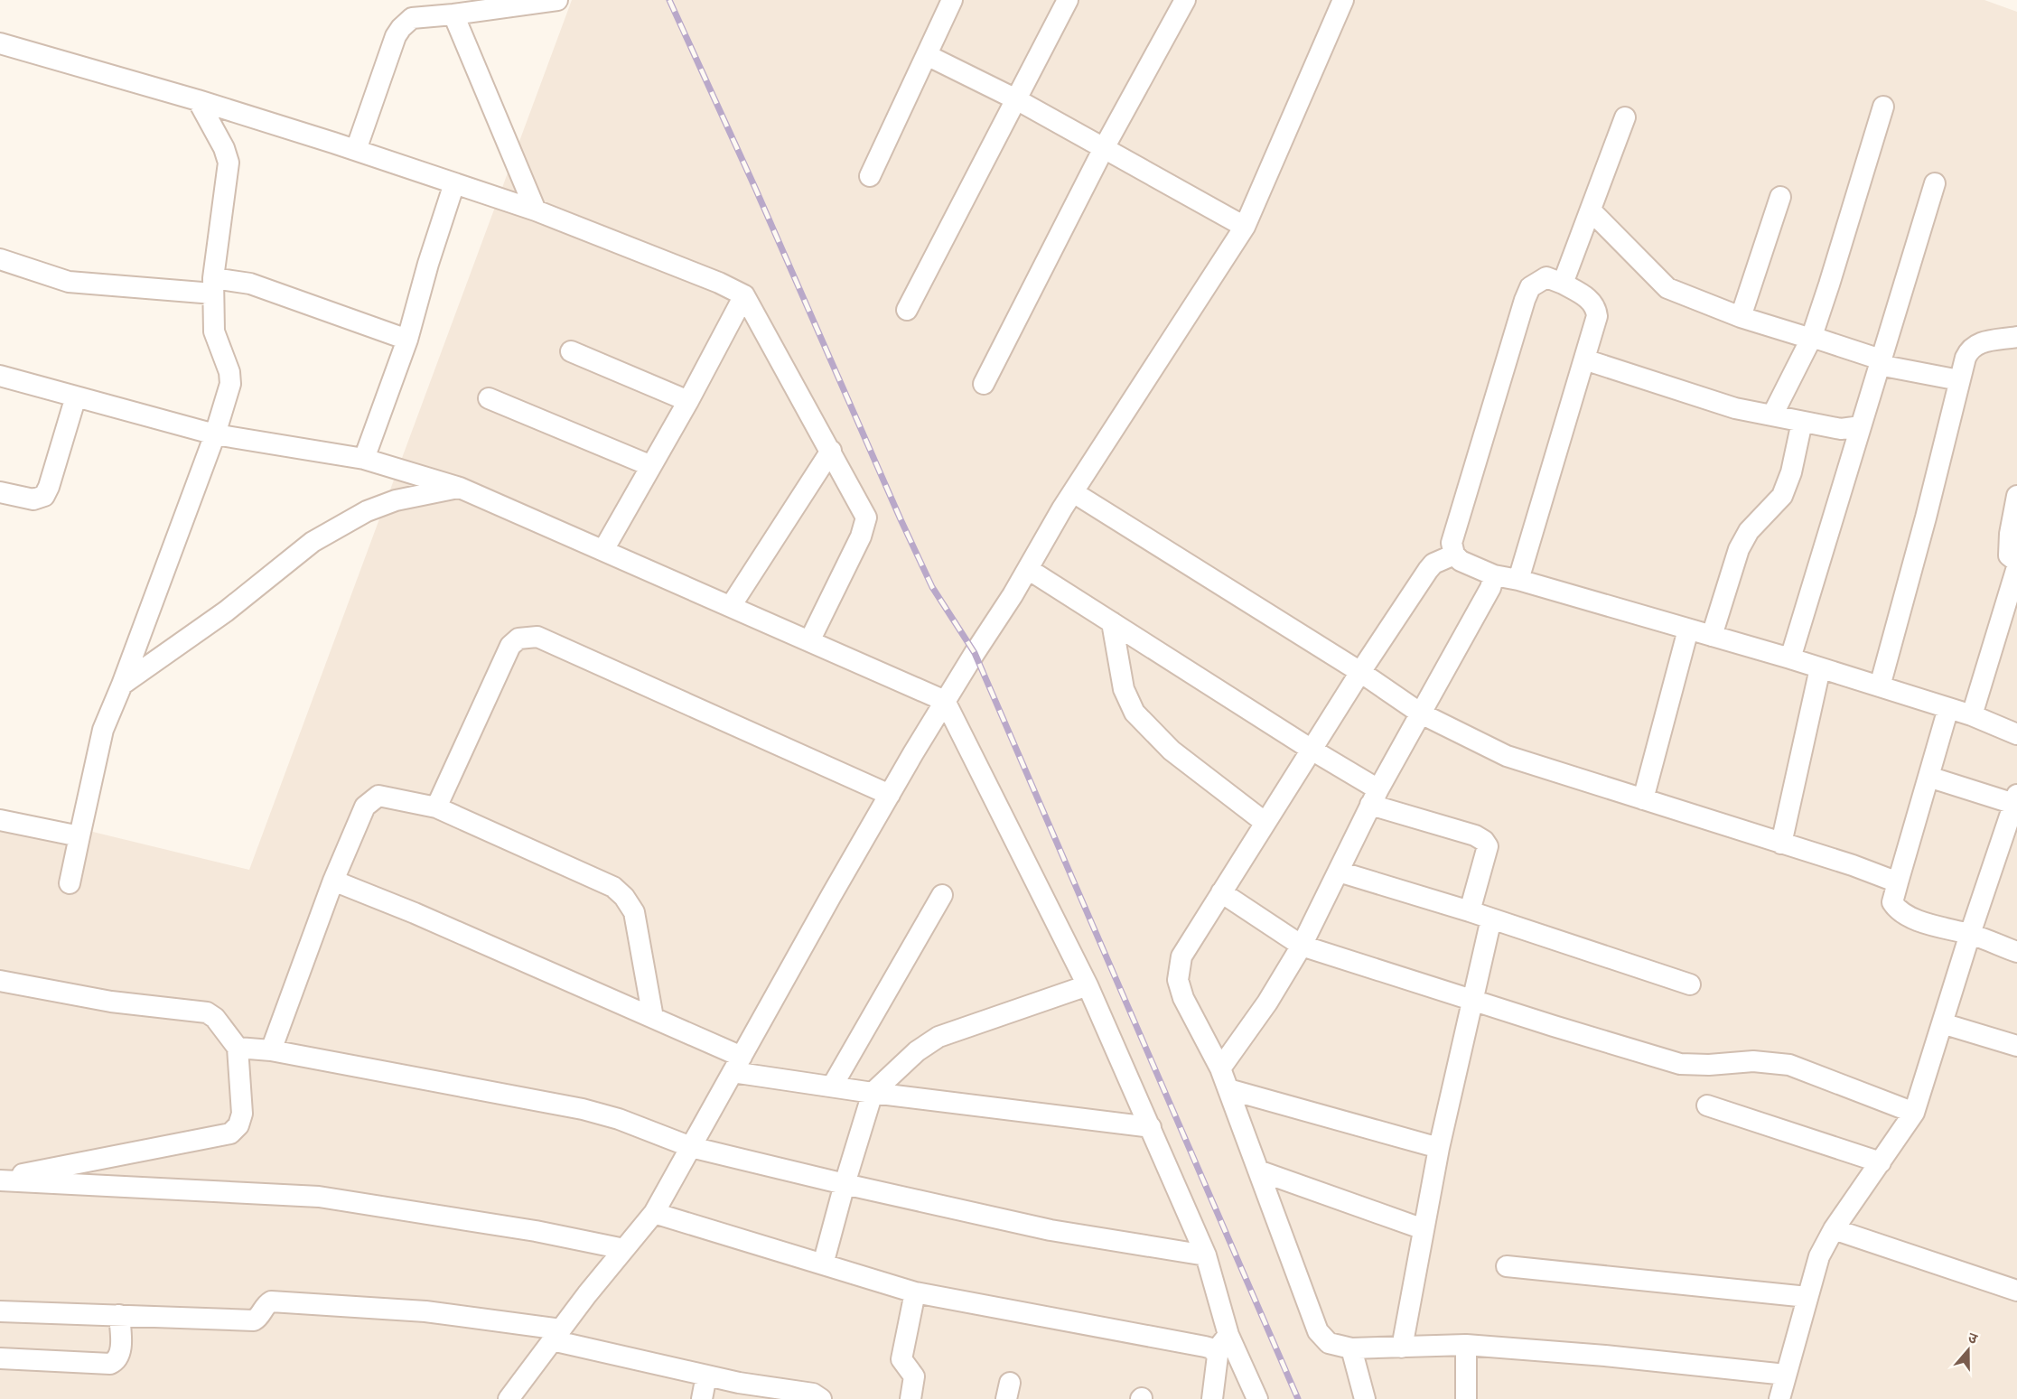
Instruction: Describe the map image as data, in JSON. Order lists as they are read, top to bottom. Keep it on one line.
{"north":"top"}
